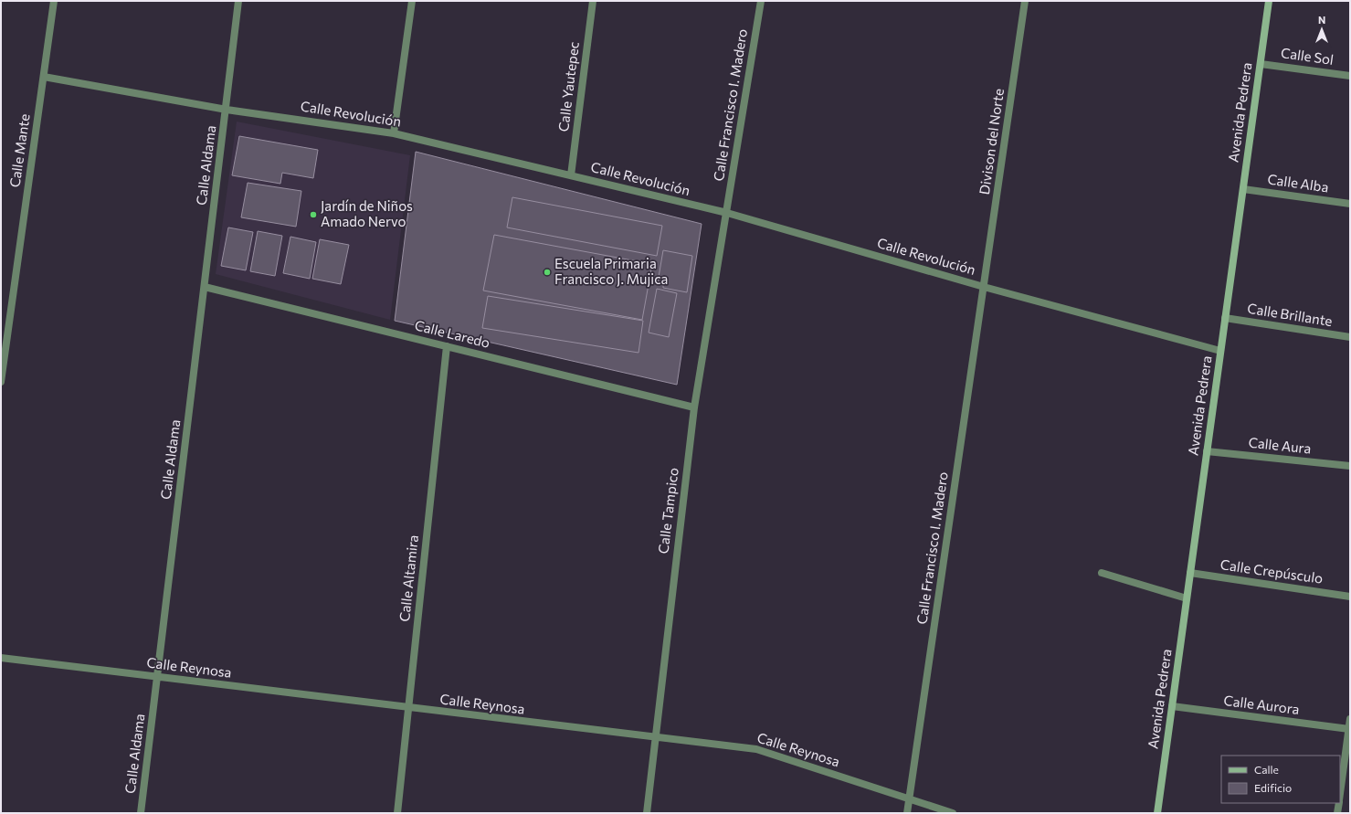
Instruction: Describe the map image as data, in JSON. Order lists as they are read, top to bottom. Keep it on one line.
{"streets":{"street":["Calle Sol","Calle Yautepec","Calle Francisco I. Madero","Avenida Pedrera","Calle Revolución","Divison del Norte","Calle Mante","Calle Aldama","Calle Alba","Calle Brillante","Calle Laredo","Calle Aura","Calle Tampico","Calle Crepúsculo","Calle Altamira","Calle Reynosa","Calle Aurora"]},"crossings":[["Calle Sol","Avenida Pedrera"],["Calle Yautepec","Calle Revolución"],["Calle Francisco I. Madero","Calle Revolución"],["Calle Francisco I. Madero","Divison del Norte"],["Calle Francisco I. Madero","Calle Tampico"],["Calle Francisco I. Madero","Calle Reynosa"],["Avenida Pedrera","Calle Revolución"],["Avenida Pedrera","Calle Alba"],["Avenida Pedrera","Calle Brillante"],["Avenida Pedrera","Calle Aura"],["Avenida Pedrera","Calle Crepúsculo"],["Avenida Pedrera","Calle Aurora"],["Calle Revolución","Divison del Norte"],["Calle Revolución","Calle Mante"],["Calle Revolución","Calle Aldama"],["Calle Revolución","Calle Tampico"],["Calle Aldama","Calle Laredo"],["Calle Aldama","Calle Reynosa"],["Calle Laredo","Calle Tampico"],["Calle Laredo","Calle Altamira"],["Calle Tampico","Calle Reynosa"],["Calle Altamira","Calle Reynosa"]],"places":["Jardín de Niños Amado Nervo","Escuela Primaria Francisco J. Mujica"],"legend":["Calle","Edificio"],"north":"top"}
